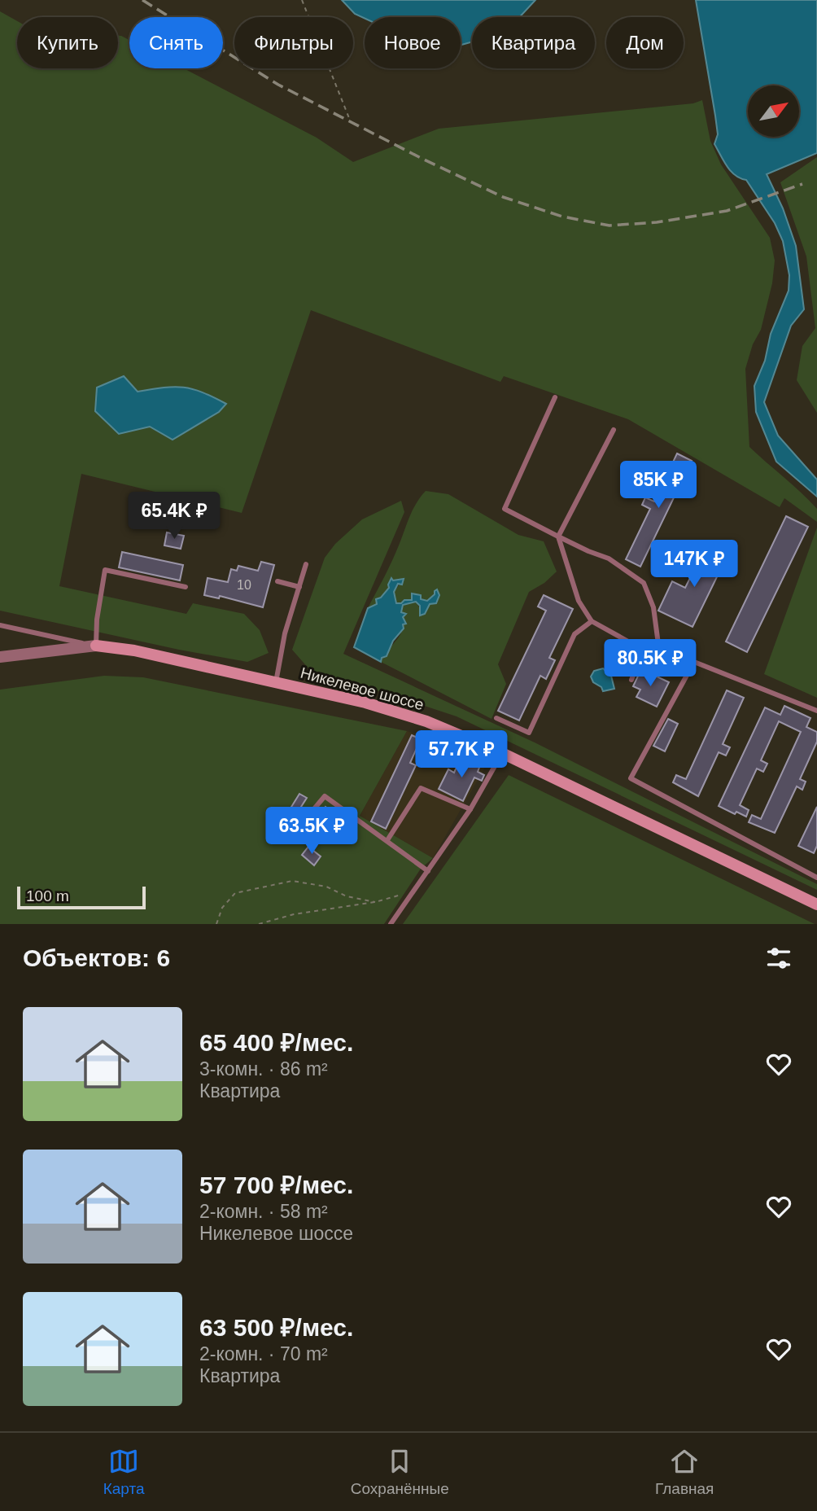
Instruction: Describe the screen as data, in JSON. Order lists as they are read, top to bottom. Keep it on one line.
{"streets":{"main road":["Никелевое шоссе"]},"house_numbers":["10"],"scale_bar":"100 m","north":"top right","page":{"chip":["Купить","Снять","Фильтры","Новое","Квартира","Дом"],"price":["85K ₽","65.4K ₽","147K ₽","80.5K ₽","57.7K ₽","63.5K ₽"],"scale":"100 m","heading":"Объектов: 6","list":[{"name":"65 400 ₽/мес.","note":"3-комн. · 86 m² · Квартира"},{"name":"57 700 ₽/мес.","note":"2-комн. · 58 m² · Никелевое шоссе"},{"name":"63 500 ₽/мес.","note":"2-комн. · 70 m² · Квартира"}],"tabs":["Карта","Сохранённые","Главная"]}}
